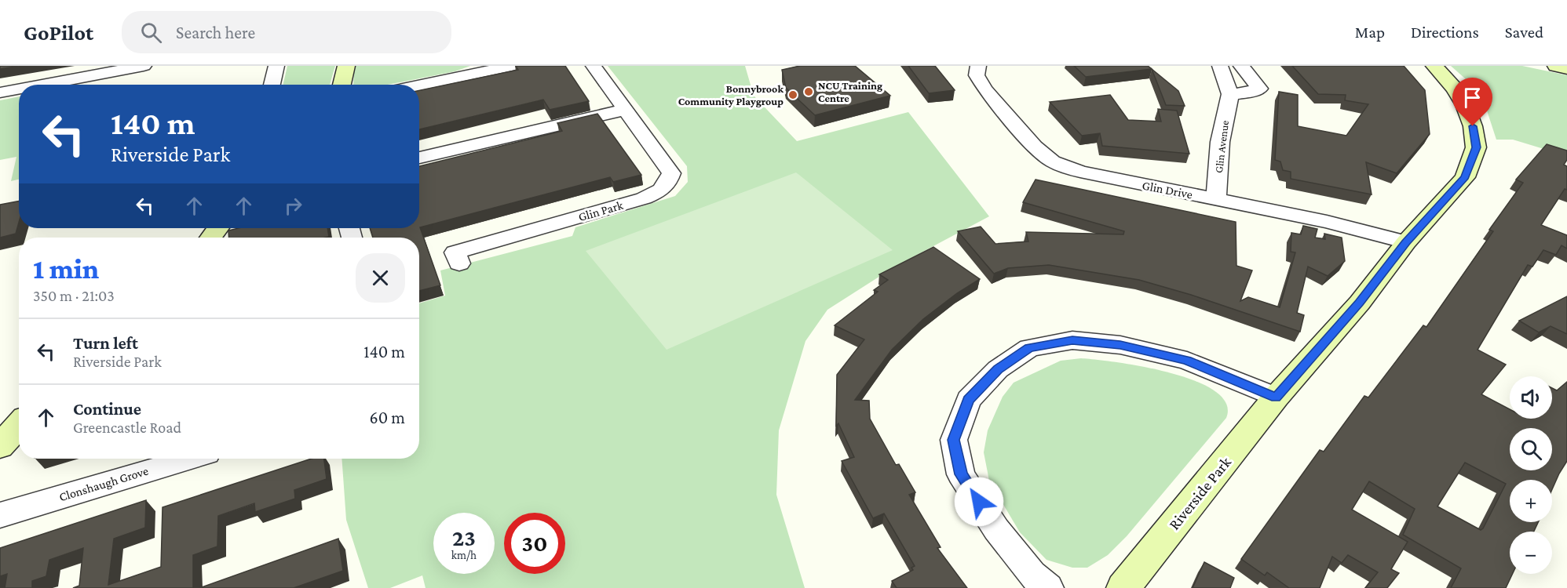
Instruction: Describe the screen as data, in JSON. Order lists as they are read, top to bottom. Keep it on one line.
{"streets":{"street":["Glin Avenue","Glin Drive","Glin Park","Clonshaugh Grove","Riverside Park"]},"crossings":[["Glin Avenue","Glin Drive"],["Glin Drive","Riverside Park"]],"places":["NCU Training Centre","Bonnybrook Community Playgroup"],"page":{"header":"GoPilot","search":"Search here","nav":["Map","Directions","Saved"],"turn":["140 m","Riverside Park"],"heading":["1 min","350 m · 21:03"],"list":[{"name":"Turn left","note":"Riverside Park","value":"140 m"},{"name":"Continue","note":"Greencastle Road","value":"60 m"}],"map_buttons":["+","−"],"speed":"23 km/h","limit":"30"}}
